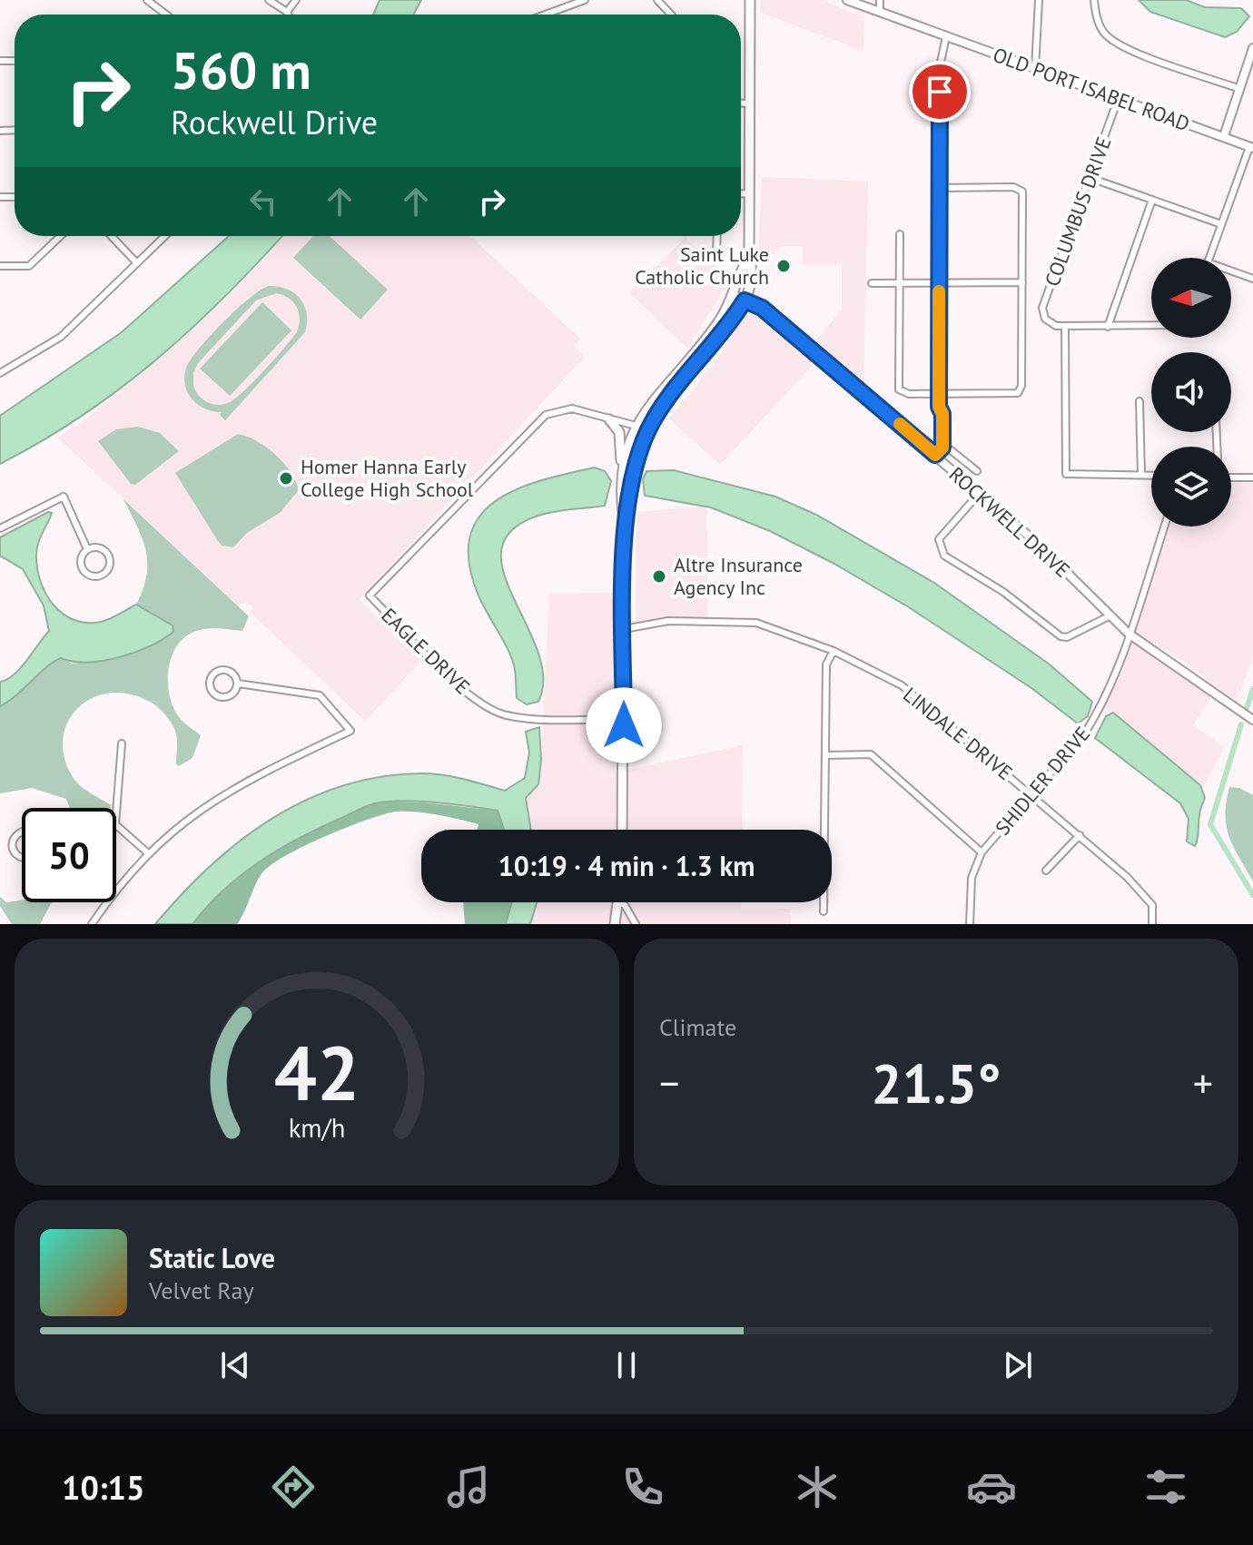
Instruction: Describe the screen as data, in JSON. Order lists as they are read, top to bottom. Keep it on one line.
{"streets":{"street":["OLD PORT ISABEL ROAD","COLUMBUS DRIVE","ROCKWELL DRIVE","EAGLE DRIVE","LINDALE DRIVE","SHIDLER DRIVE"]},"crossings":[["OLD PORT ISABEL ROAD","COLUMBUS DRIVE"],["ROCKWELL DRIVE","SHIDLER DRIVE"],["LINDALE DRIVE","SHIDLER DRIVE"]],"places":["Saint Luke Catholic Church","Homer Hanna Early College High School","Altre Insurance Agency Inc"],"north":"left","page":{"turn":["560 m","Rockwell Drive"],"limit":"50","trip":"10:19 · 4 min · 1.3 km","tile":"Climate","heat":["−","21.5°","+"],"song":["Static Love","Velvet Ray"],"tabs":"10:15","gauge":["42","km/h"]}}
